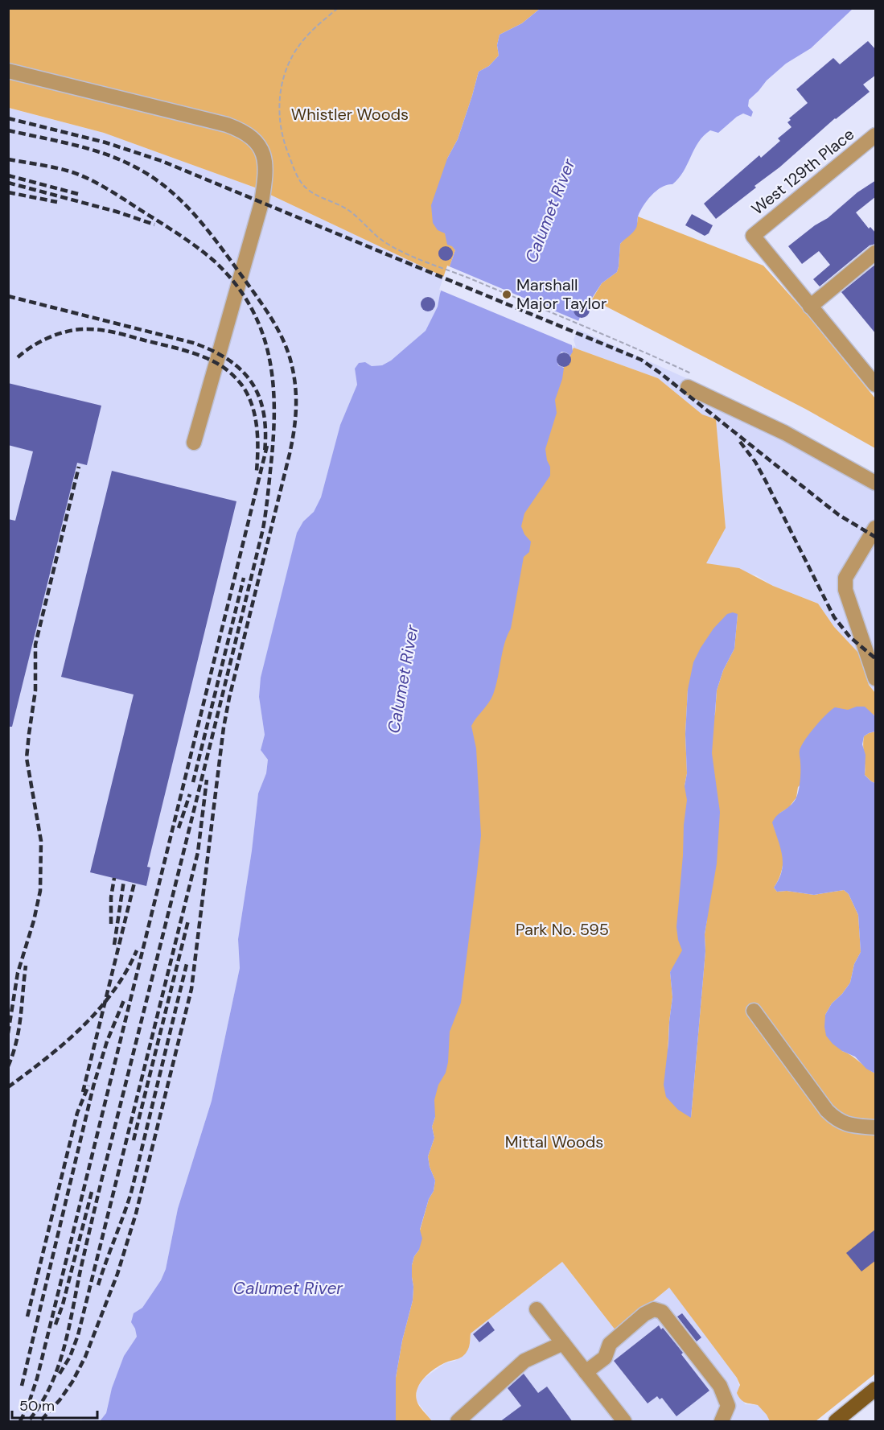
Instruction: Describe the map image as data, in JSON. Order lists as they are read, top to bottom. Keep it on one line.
{"streets":{"street":["West 129th Place"]},"water":["Calumet River"],"parks":["Whistler Woods","Park No. 595","Mittal Woods"],"places":["Marshall Major Taylor"],"scale_bar":"50 m"}
